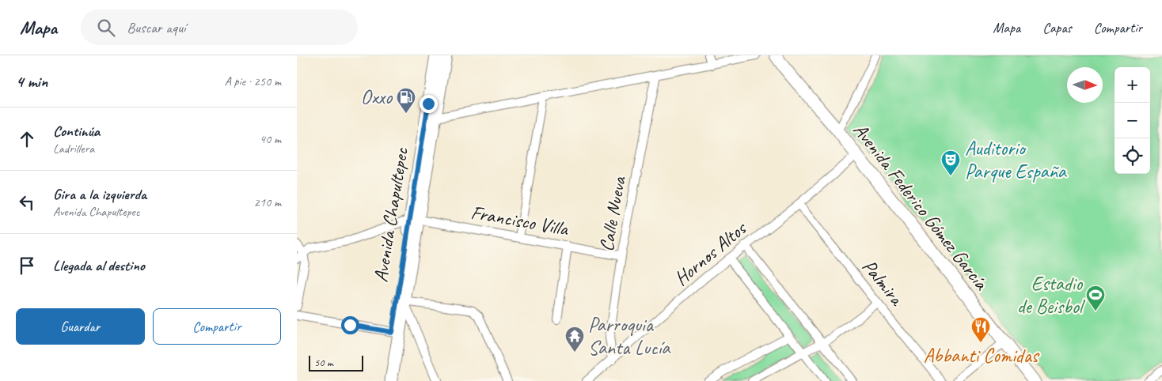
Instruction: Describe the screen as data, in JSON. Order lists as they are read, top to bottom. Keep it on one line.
{"streets":{"main road":["Avenida Federico Gómez García","Avenida Chapultepec"],"street":["Calle Nueva","Francisco Villa","Hornos Altos","Palmira"]},"crossings":[["Avenida Federico Gómez García","Hornos Altos"],["Calle Nueva","Francisco Villa"],["Calle Nueva","Hornos Altos"],["Avenida Chapultepec","Francisco Villa"],["Hornos Altos","Palmira"]],"places":{"fuel station":["Oxxo"],"theatre":["Auditorio Parque España"],"sports":["Estadio de Beisbol"],"restaurant":["Abbanti Comidas"],"temple":["Parroquia Santa Lucía"]},"scale_bar":"50 m","north":"right","page":{"header":"Mapa","search":"Buscar aquí","nav":["Mapa","Capas","Compartir"],"heading":["4 min","A pie · 250 m"],"map_buttons":["+","−"],"list":[["Continúa","Ladrillera","40 m"],["Gira a la izquierda","Avenida Chapultepec","210 m"],"Llegada al destino"],"buttons":["Guardar","Compartir"],"scale":"50 m"}}
